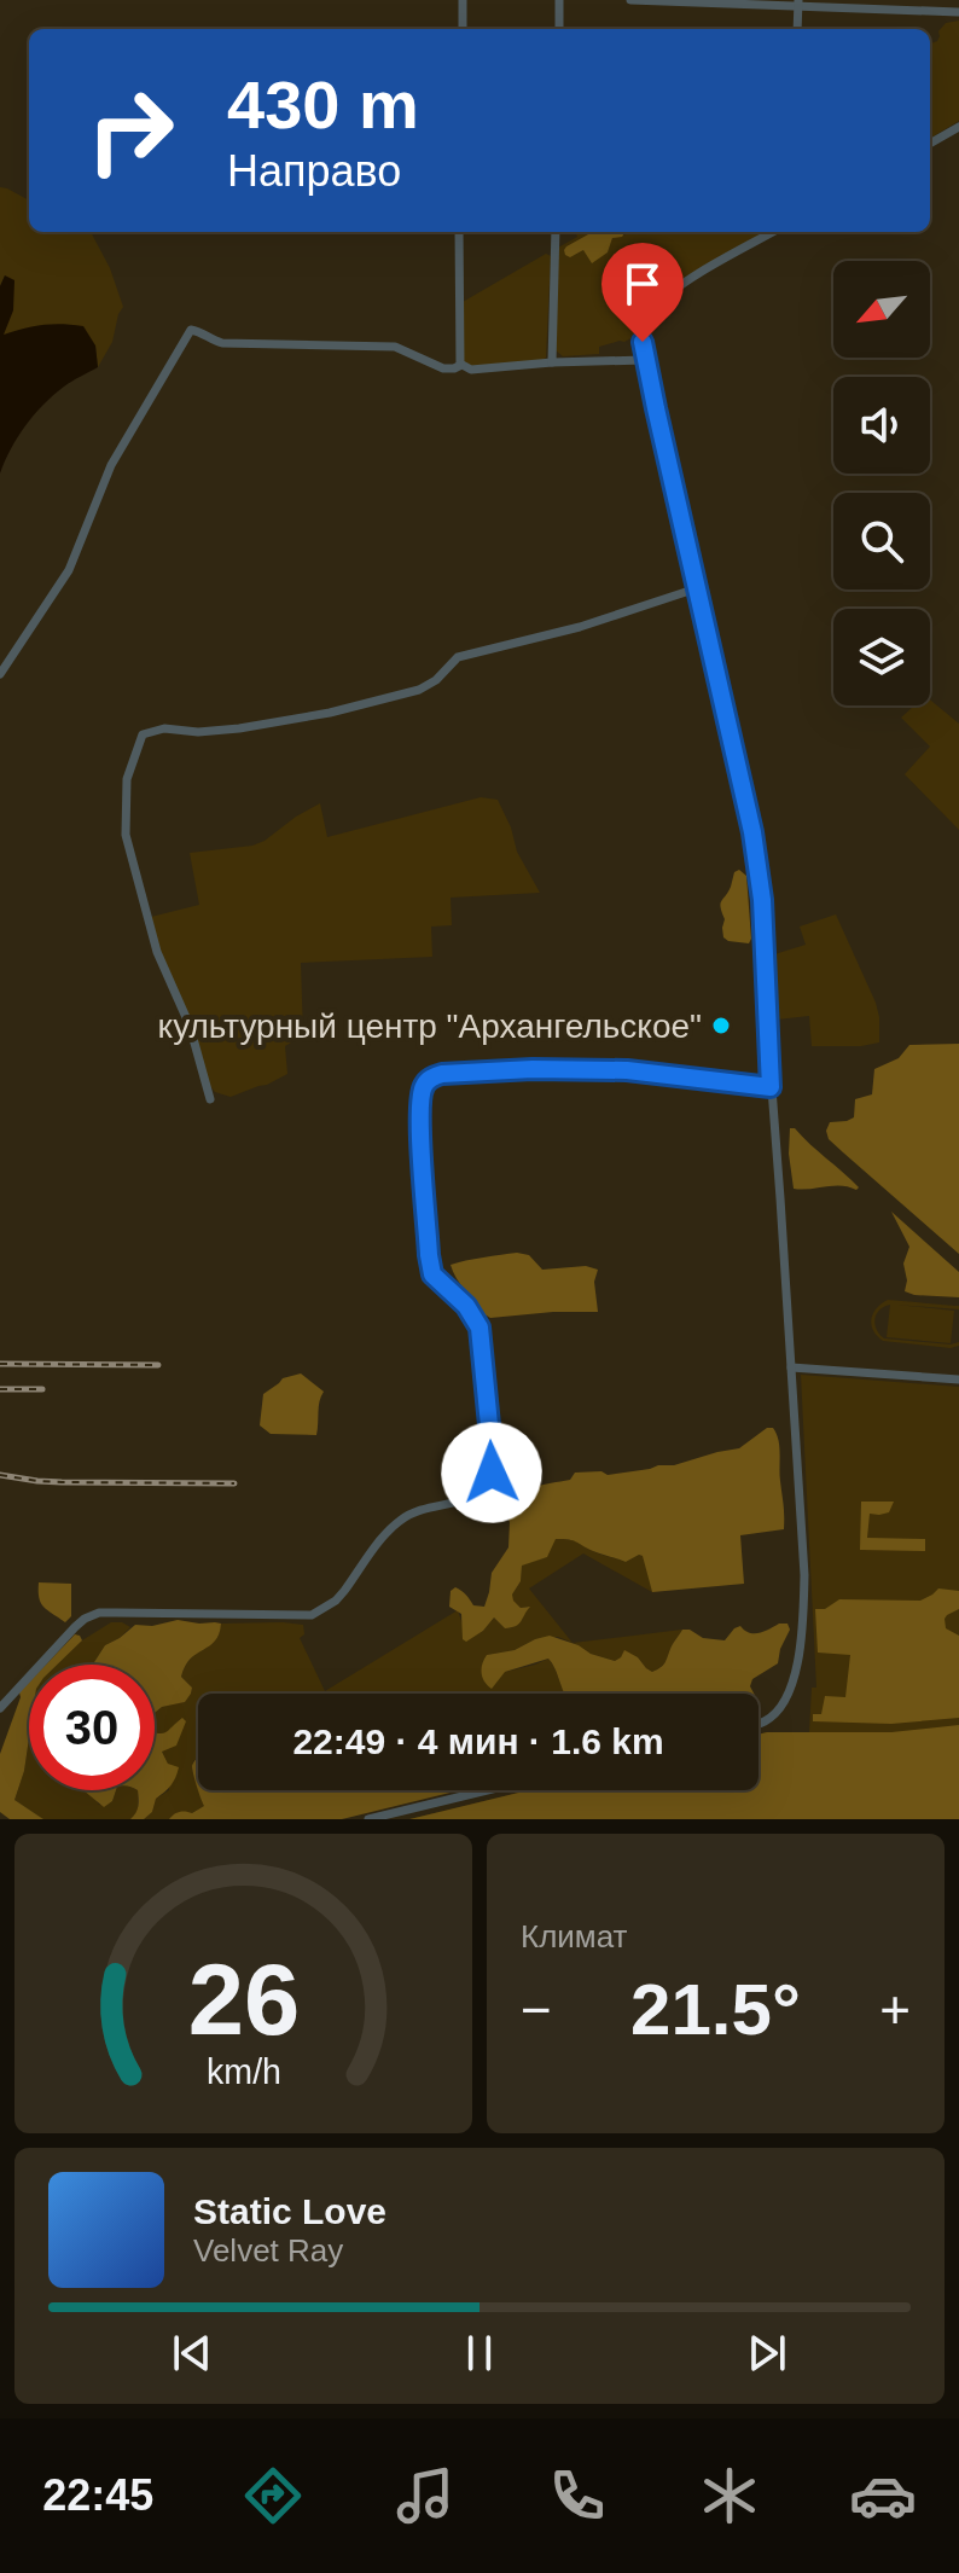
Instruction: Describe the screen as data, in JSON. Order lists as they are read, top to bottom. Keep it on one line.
{"places":["культурный центр \"Архангельское\""],"north":"bottom left","page":{"turn":["430 m","Направо"],"limit":"30","trip":"22:49 · 4 мин · 1.6 km","tile":"Климат","heat":["−","21.5°","+"],"song":["Static Love","Velvet Ray"],"tabs":"22:45","gauge":["26","km/h"]}}
